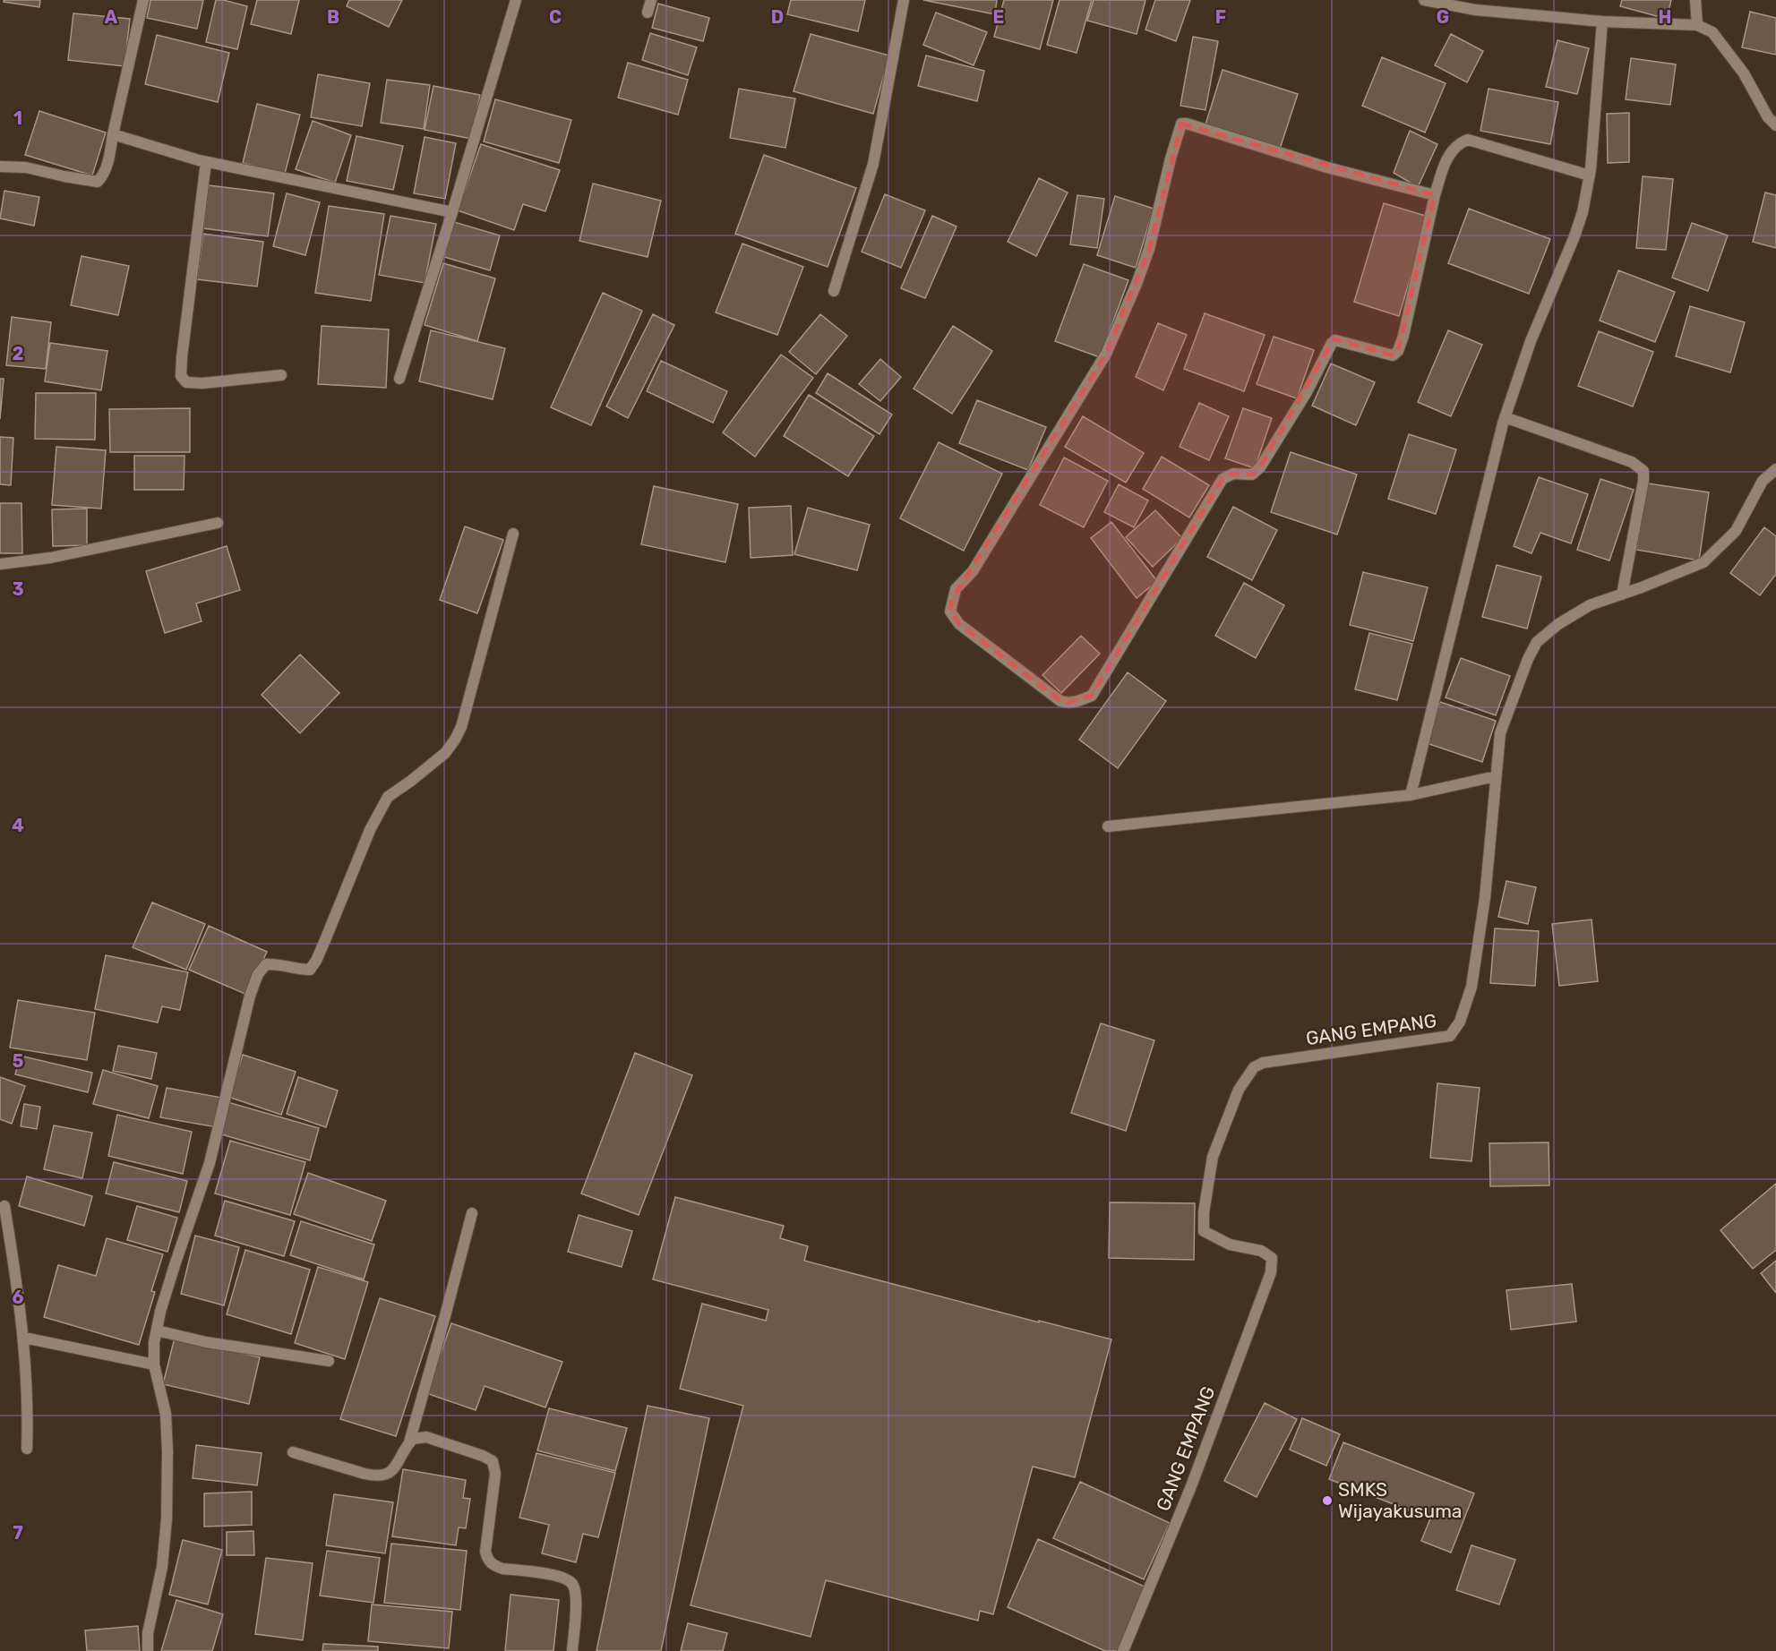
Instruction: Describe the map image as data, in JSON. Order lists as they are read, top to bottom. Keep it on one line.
{"streets":{"street":["GANG EMPANG"]},"places":["SMKS Wijayakusuma"],"grid":{"columns":["A","B","C","D","E","F","G","H"],"rows":["1","2","3","4","5","6","7"]}}
